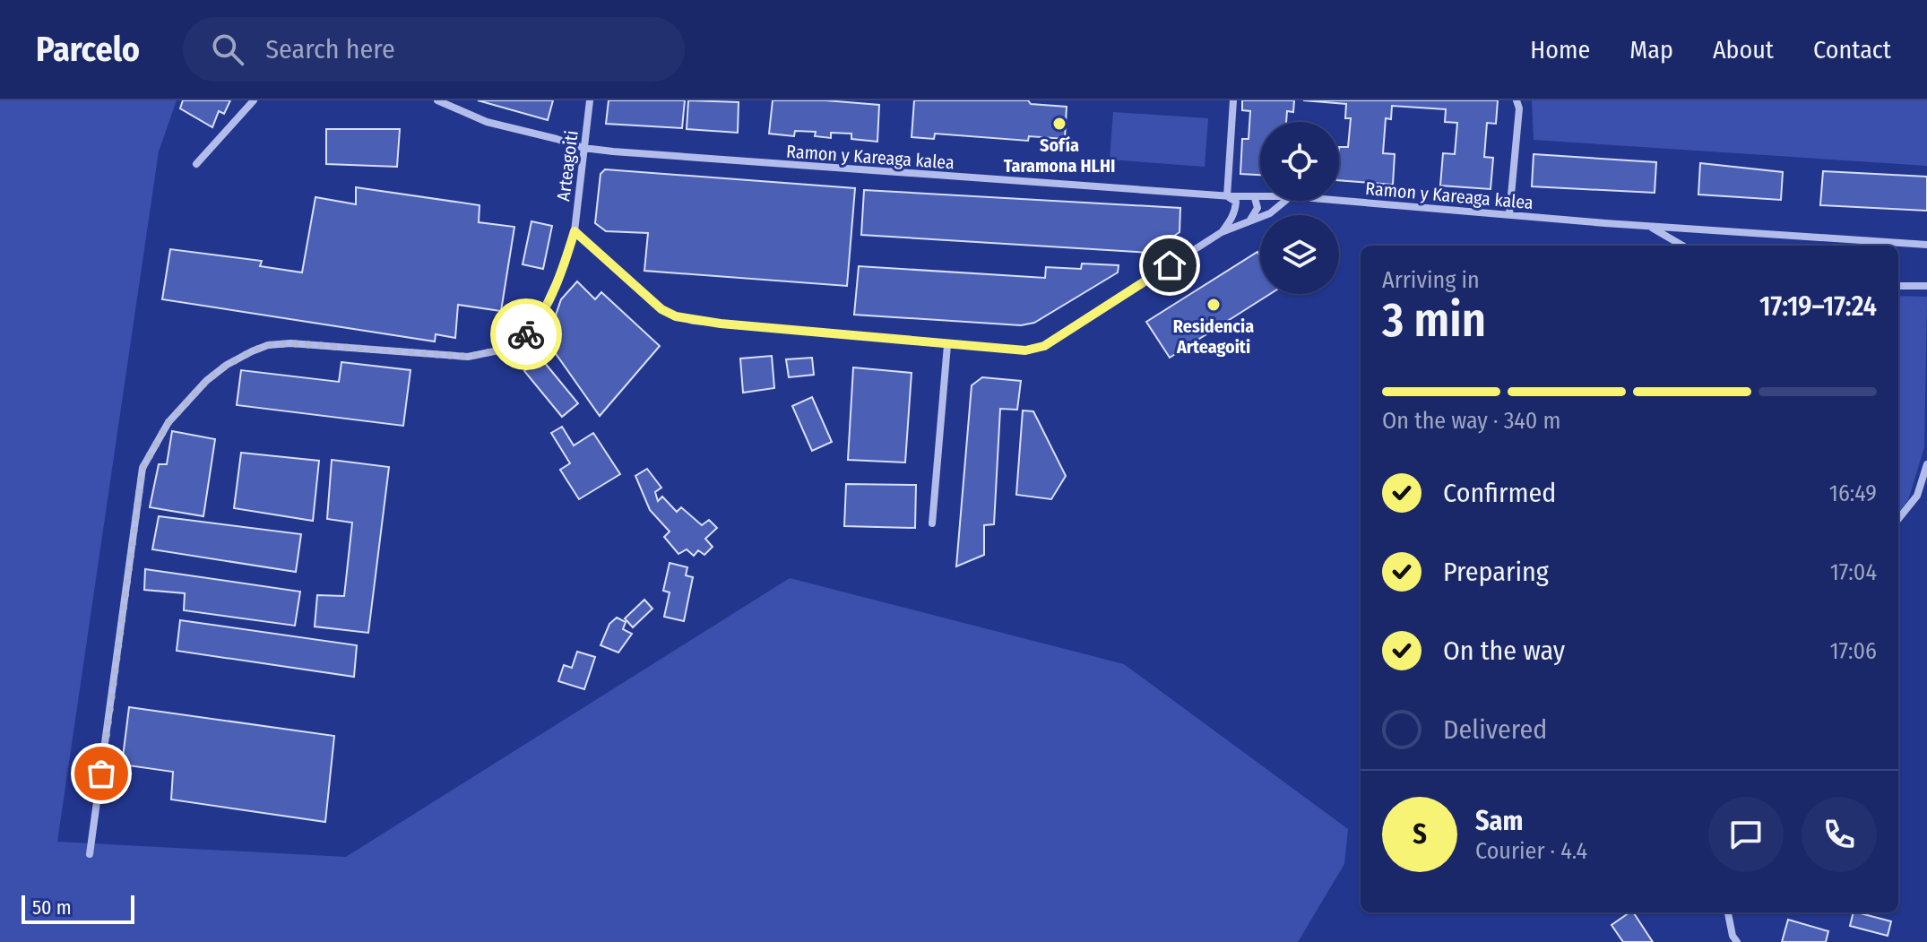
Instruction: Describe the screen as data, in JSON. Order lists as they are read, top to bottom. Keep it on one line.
{"streets":{"street":["Ramon y Kareaga kalea","Arteagoiti"]},"crossings":[["Ramon y Kareaga kalea","Arteagoiti"]],"places":["Sofía Taramona HLHI","Residencia Arteagoiti"],"scale_bar":"50 m","page":{"header":"Parcelo","search":"Search here","nav":["Home","Map","About","Contact"],"heading":["3 min","Arriving in","17:19–17:24"],"panel":["Sam","Courier · 4.4"],"bar":"On the way · 340 m","list":[["Confirmed","16:49"],["Preparing","17:04"],["On the way","17:06"],"Delivered"],"round":"S","scale":"50 m"}}
